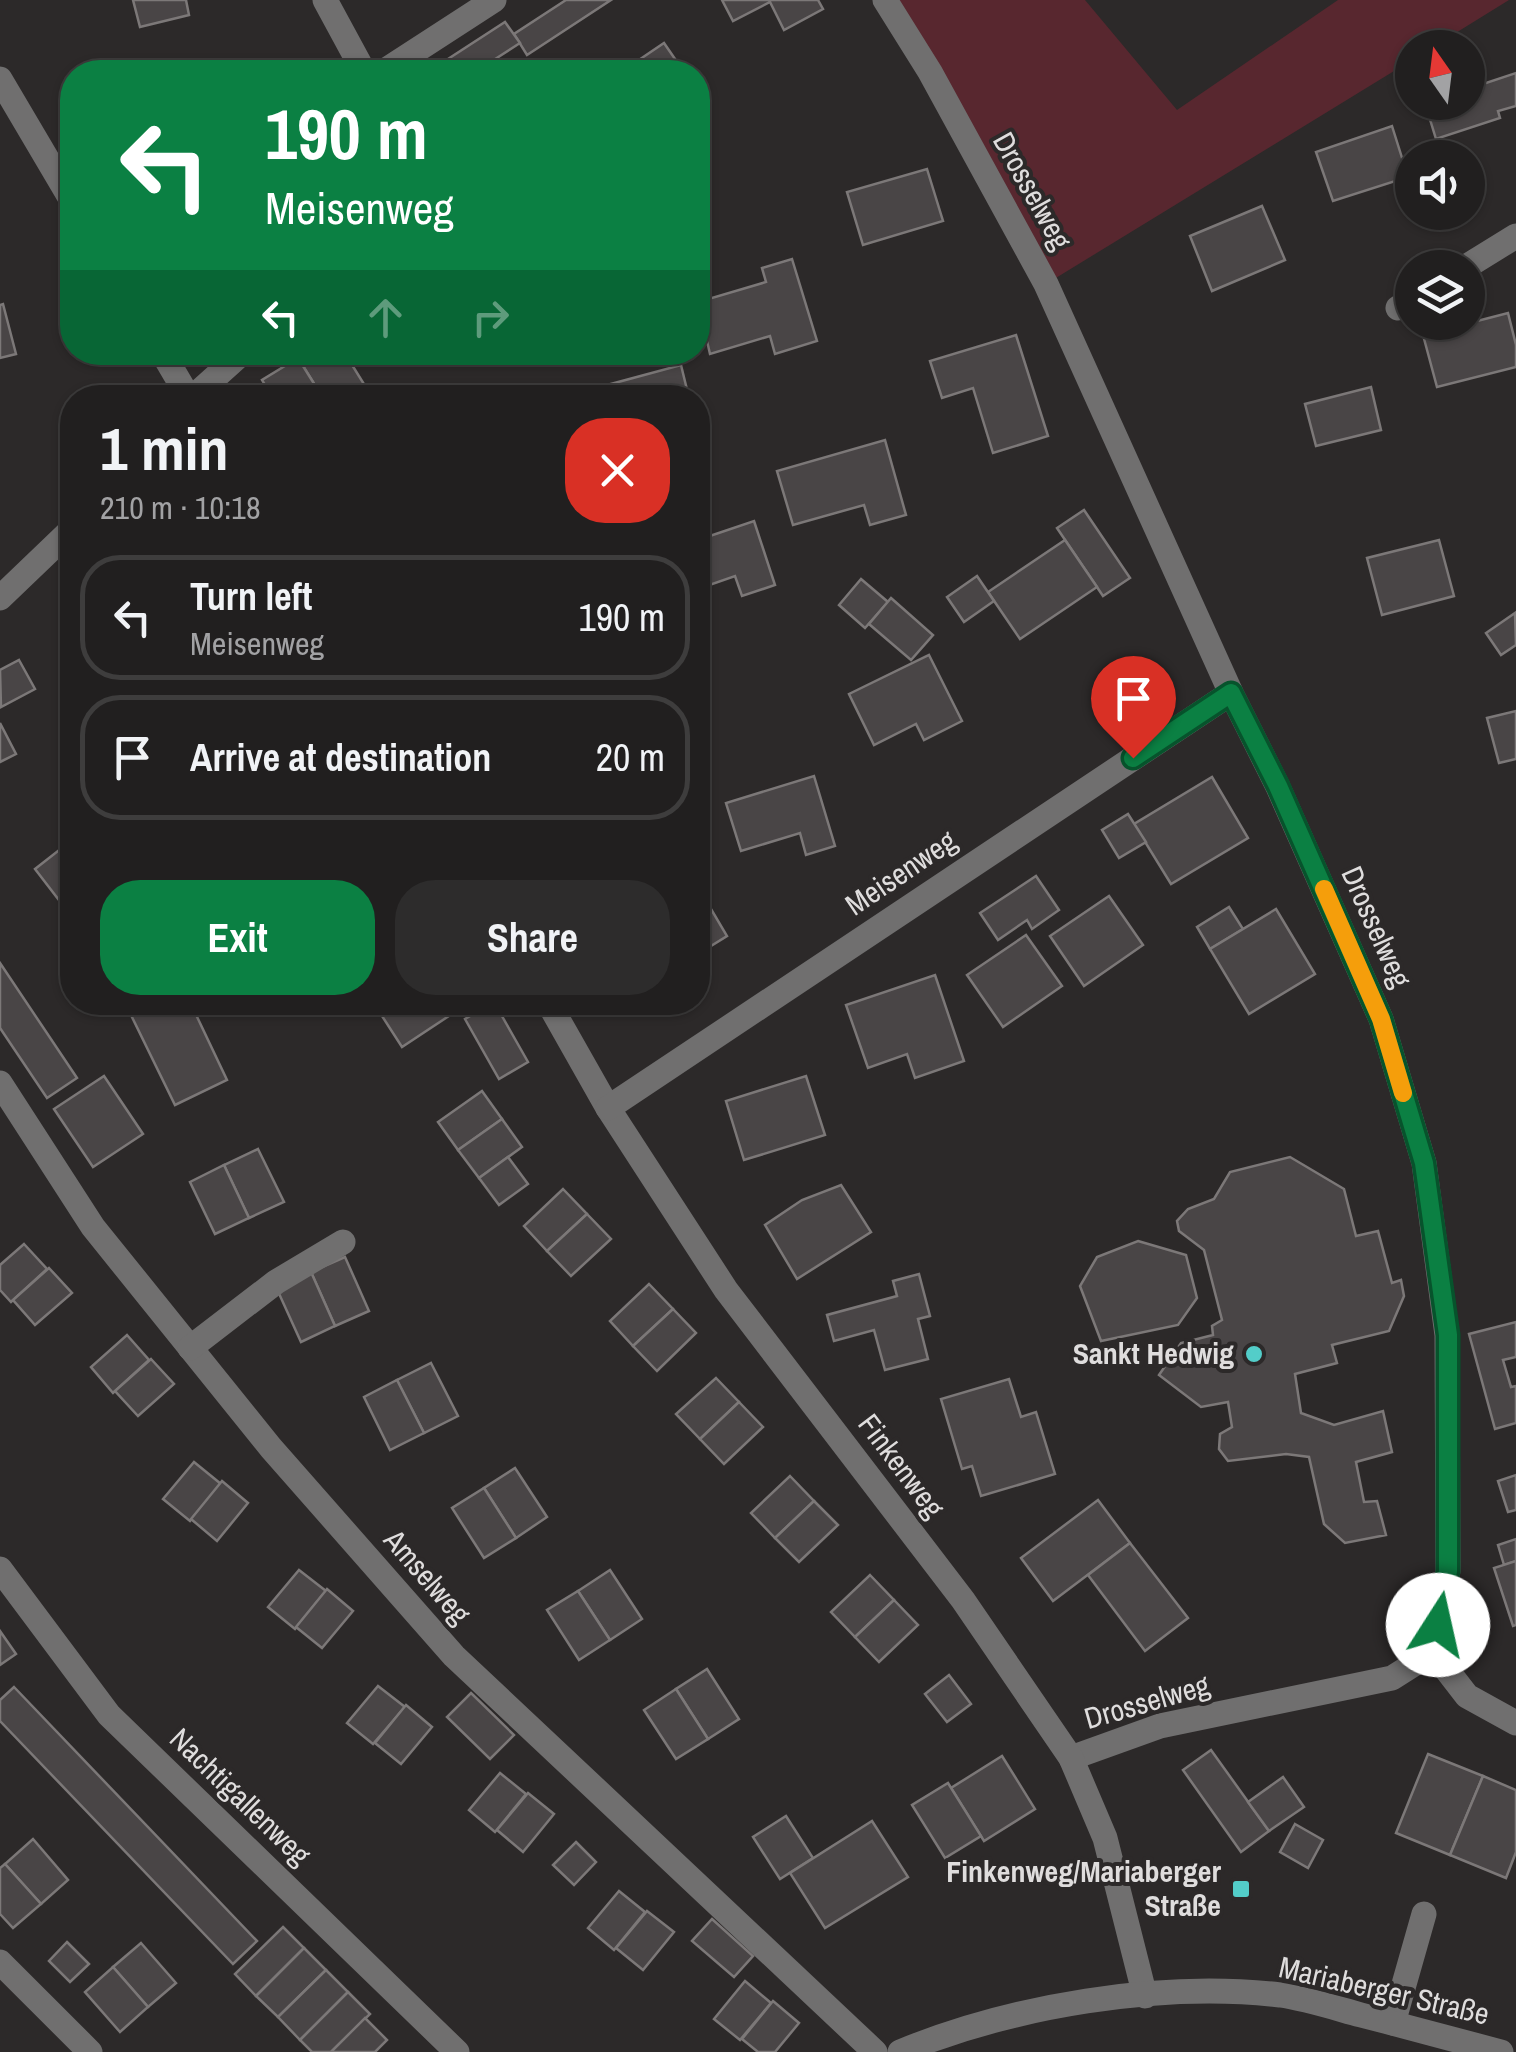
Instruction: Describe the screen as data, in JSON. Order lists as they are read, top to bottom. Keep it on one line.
{"streets":{"street":["Drosselweg","Meisenweg","Finkenweg","Amselweg","Nachtigallenweg","Mariaberger Straße"]},"crossings":[["Drosselweg","Meisenweg"],["Drosselweg","Finkenweg"],["Meisenweg","Finkenweg"],["Finkenweg","Mariaberger Straße"]],"places":{"other":["Sankt Hedwig"],"transit":["Finkenweg/Mariaberger Straße"]},"north":"top","page":{"turn":["190 m","Meisenweg"],"heading":["1 min","210 m · 10:18"],"list":[{"name":"Turn left","note":"Meisenweg","value":"190 m"},{"name":"Arrive at destination","value":"20 m"}],"buttons":["Exit","Share"]}}
